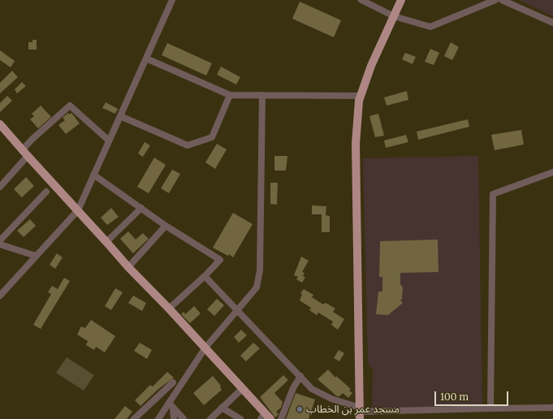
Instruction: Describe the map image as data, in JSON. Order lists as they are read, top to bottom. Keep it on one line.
{"places":["مسجد عمر بن الخطاب"],"scale_bar":"100 m"}
